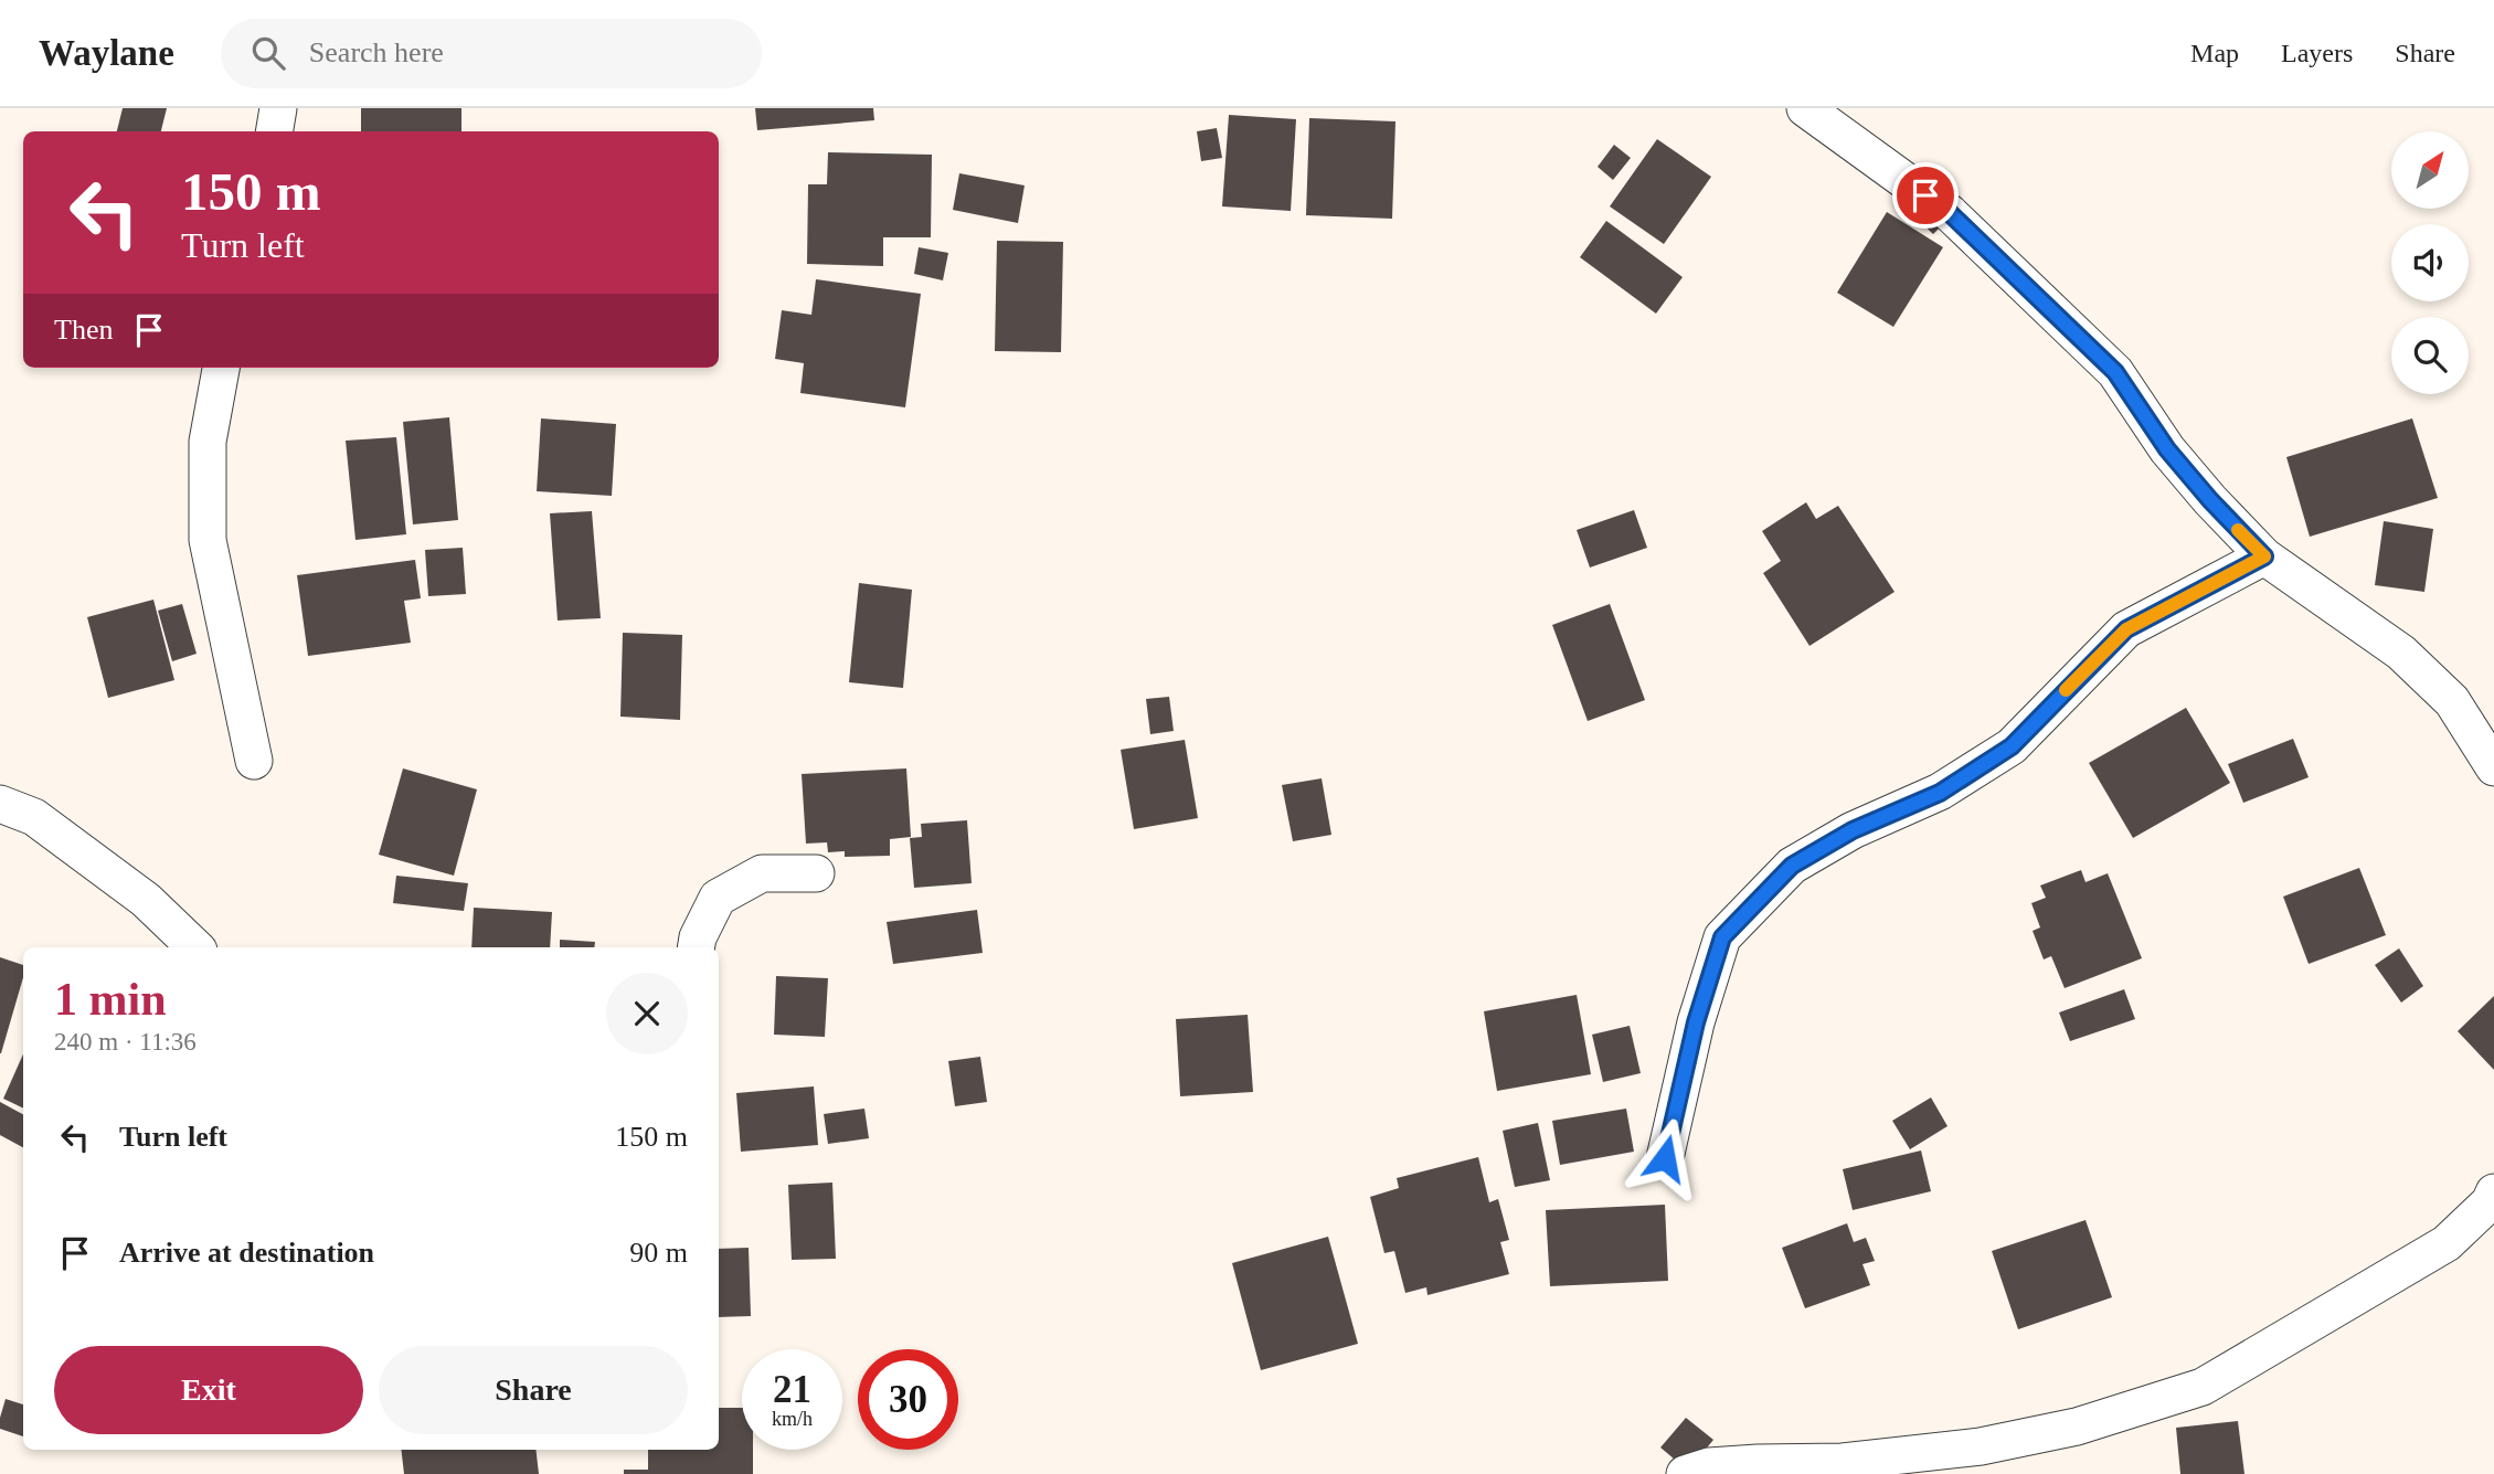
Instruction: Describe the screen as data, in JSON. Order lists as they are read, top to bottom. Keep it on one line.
{"north":"top right","page":{"header":"Waylane","search":"Search here","nav":["Map","Layers","Share"],"turn":["150 m","Turn left"],"then":"Then","heading":["1 min","240 m · 11:36"],"list":[{"name":"Turn left","value":"150 m"},{"name":"Arrive at destination","value":"90 m"}],"buttons":["Exit","Share"],"speed":"21 km/h","limit":"30"}}
